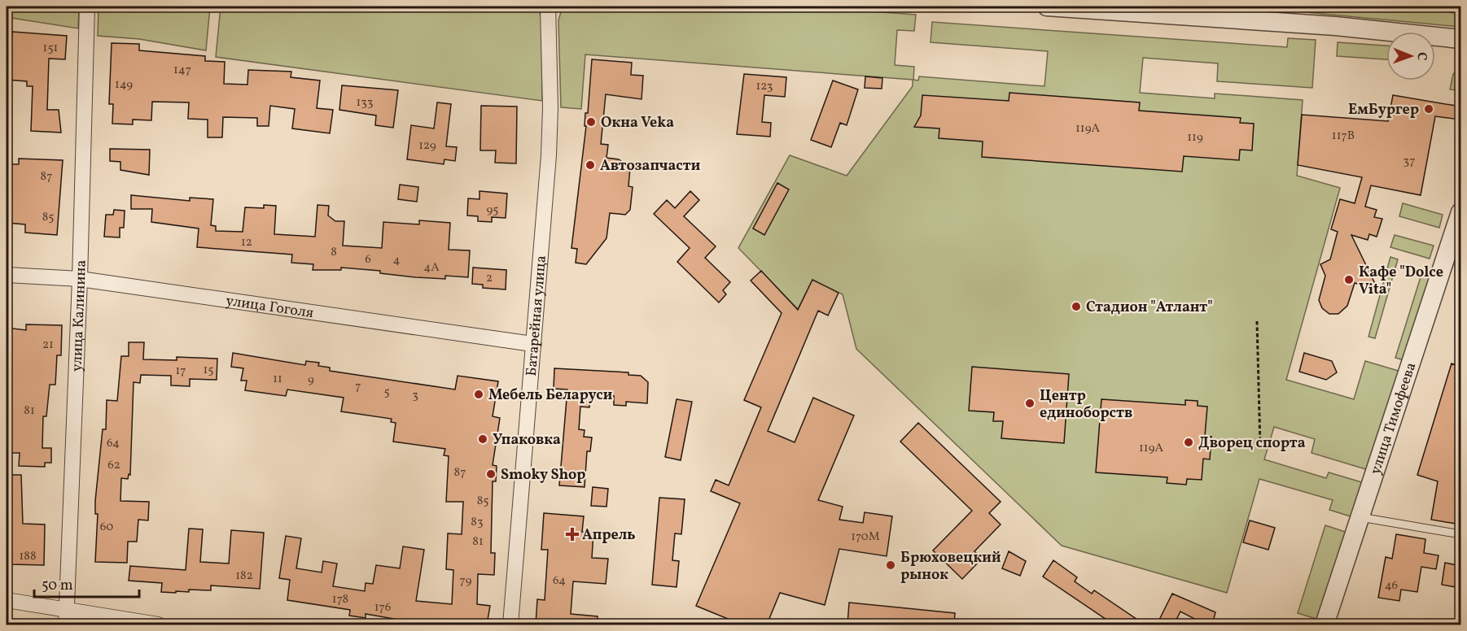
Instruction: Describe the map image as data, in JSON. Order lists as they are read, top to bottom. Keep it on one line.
{"streets":{"street":["улица Гоголя","улица Калинина","Батарейная улица","улица Тимофеева"]},"crossings":[["улица Гоголя","улица Калинина"],["улица Гоголя","Батарейная улица"]],"places":{"other":["ЕмБургер","Окна Veka","Автозапчасти","Кафе \"Dolce Vita\"","Стадион \"Атлант\"","Мебель Беларуси","Центр единоборств","Упаковка","Дворец спорта","Smoky Shop","Брюховецкий рынок"],"health":["Апрель"]},"house_numbers":["151","147","149","123","133","119А","117В","119","129","37","87","95","85","12","8","6","4","4А","2","21","15","17","11","9","7","5","3","81","64","119А","62","87","85","83","60","170М","81","188","182","79","64","46","178","176"],"scale_bar":"50 m","north":"right"}
